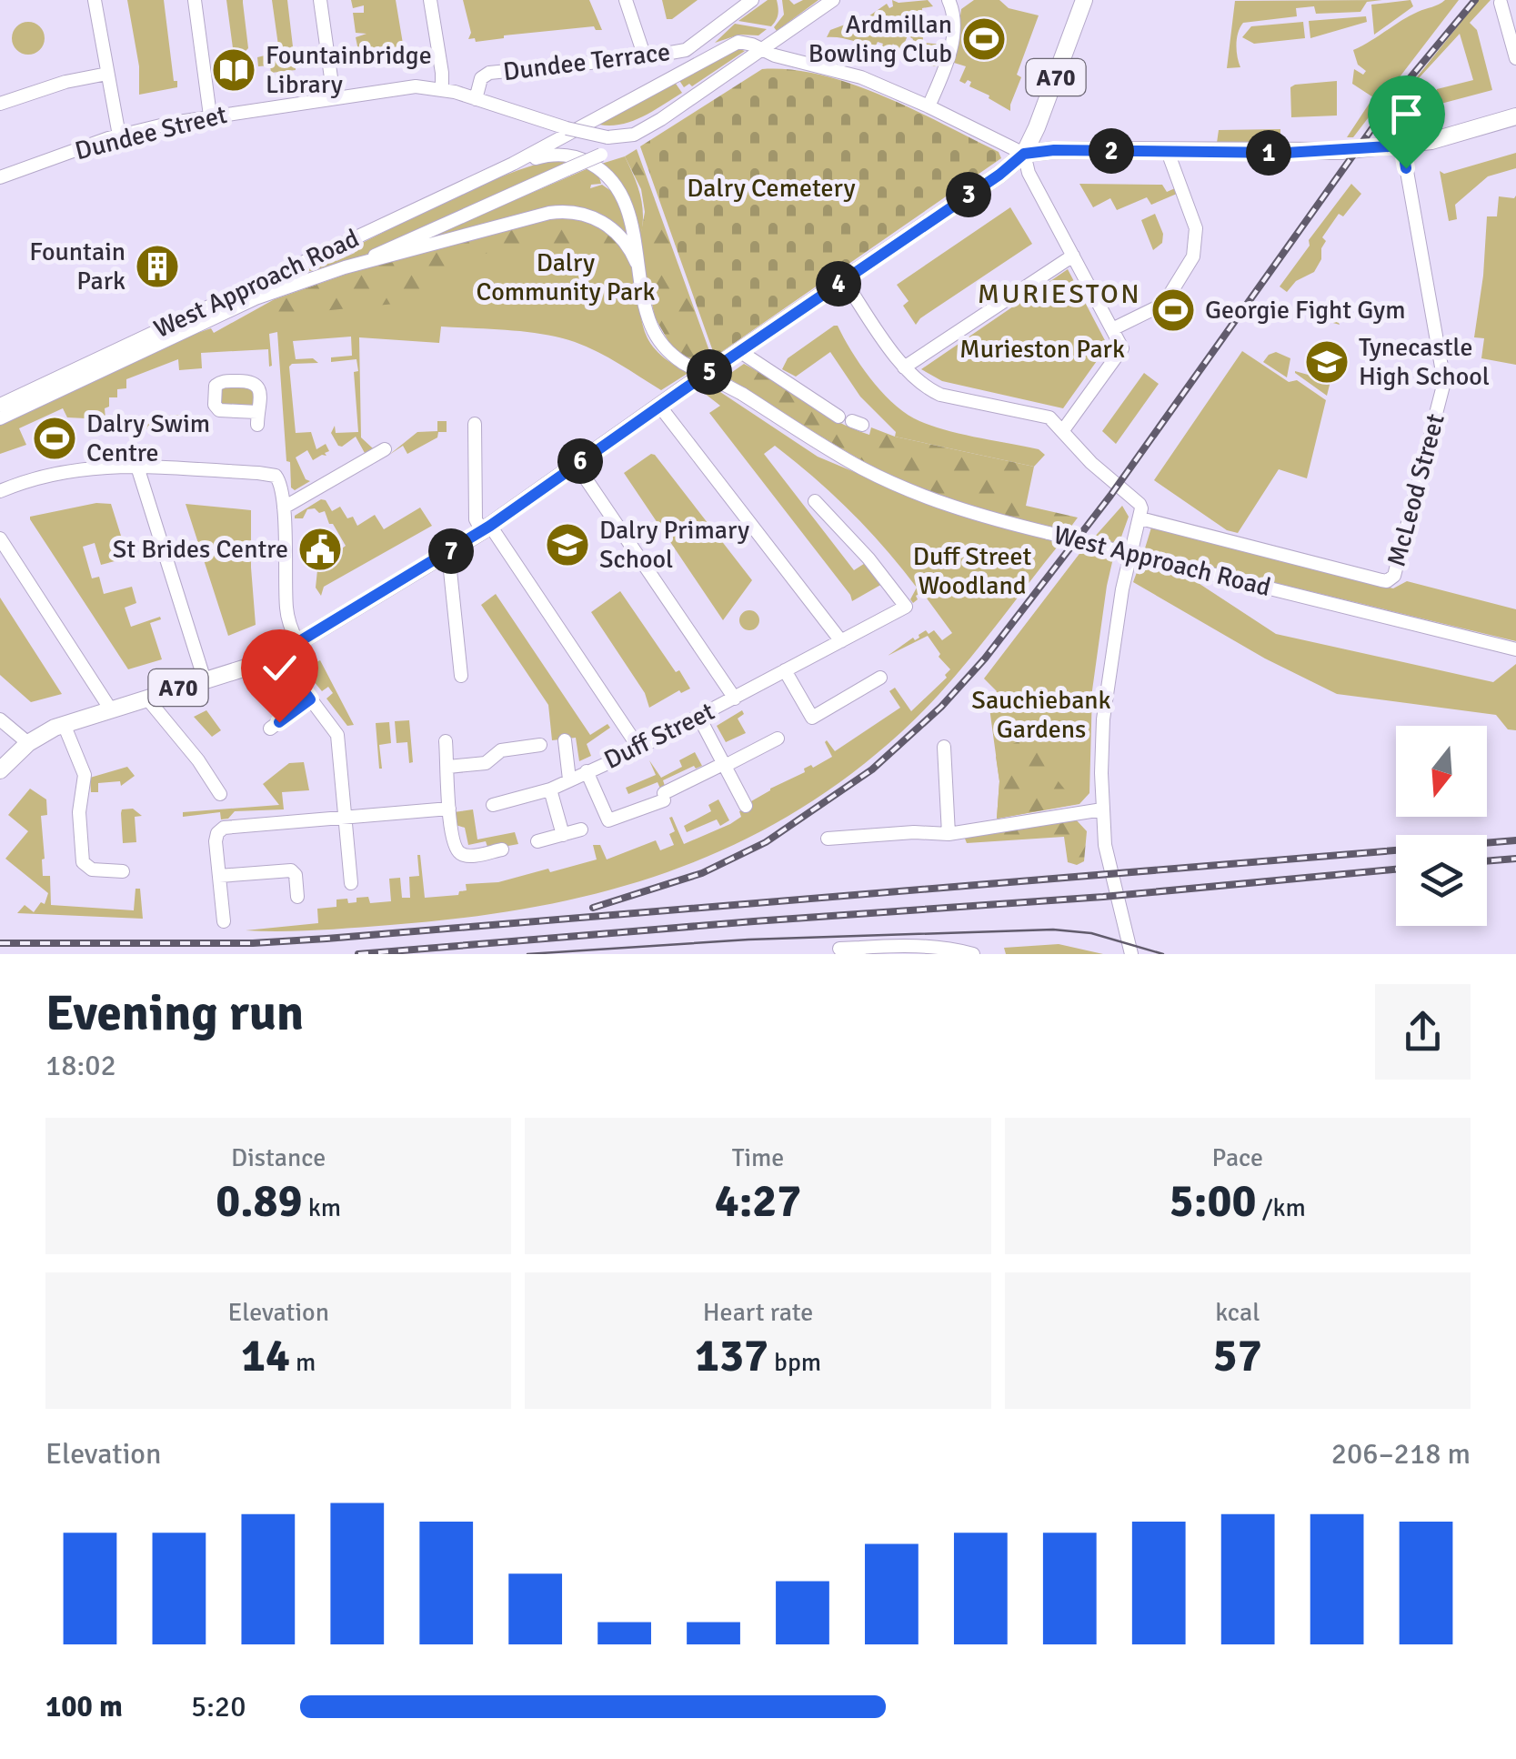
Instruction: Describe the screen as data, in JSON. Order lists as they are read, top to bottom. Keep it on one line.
{"streets":{"main road":["A70"],"street":["Dundee Terrace","Dundee Street","West Approach Road","McLeod Street","Duff Street"]},"crossings":[["Dundee Terrace","Dundee Street"],["A70","West Approach Road"],["Dundee Street","West Approach Road"]],"districts":["MURIESTON"],"parks":["Dalry Cemetery","Dalry Community Park","Murieston Park","Duff Street Woodland","Sauchiebank Gardens"],"places":{"sports":["Ardmillan Bowling Club","Georgie Fight Gym","Dalry Swim Centre"],"library":["Fountainbridge Library"],"building":["Fountain Park"],"school or university":["Tynecastle High School","Dalry Primary School"],"public building":["St Brides Centre"]},"north":"bottom","page":{"pins":["2","1","3","4","5","6","7"],"heading":["Evening run","18:02"],"stats":[["Distance","0.89 km"],["Time","4:27"],["Pace","5:00 /km"],["Elevation","14 m"],["Heart rate","137 bpm"],["kcal","57"]],"chart":["Elevation","206–218 m"],"list":[{"name":"100 m","note":"5:20"}]}}
